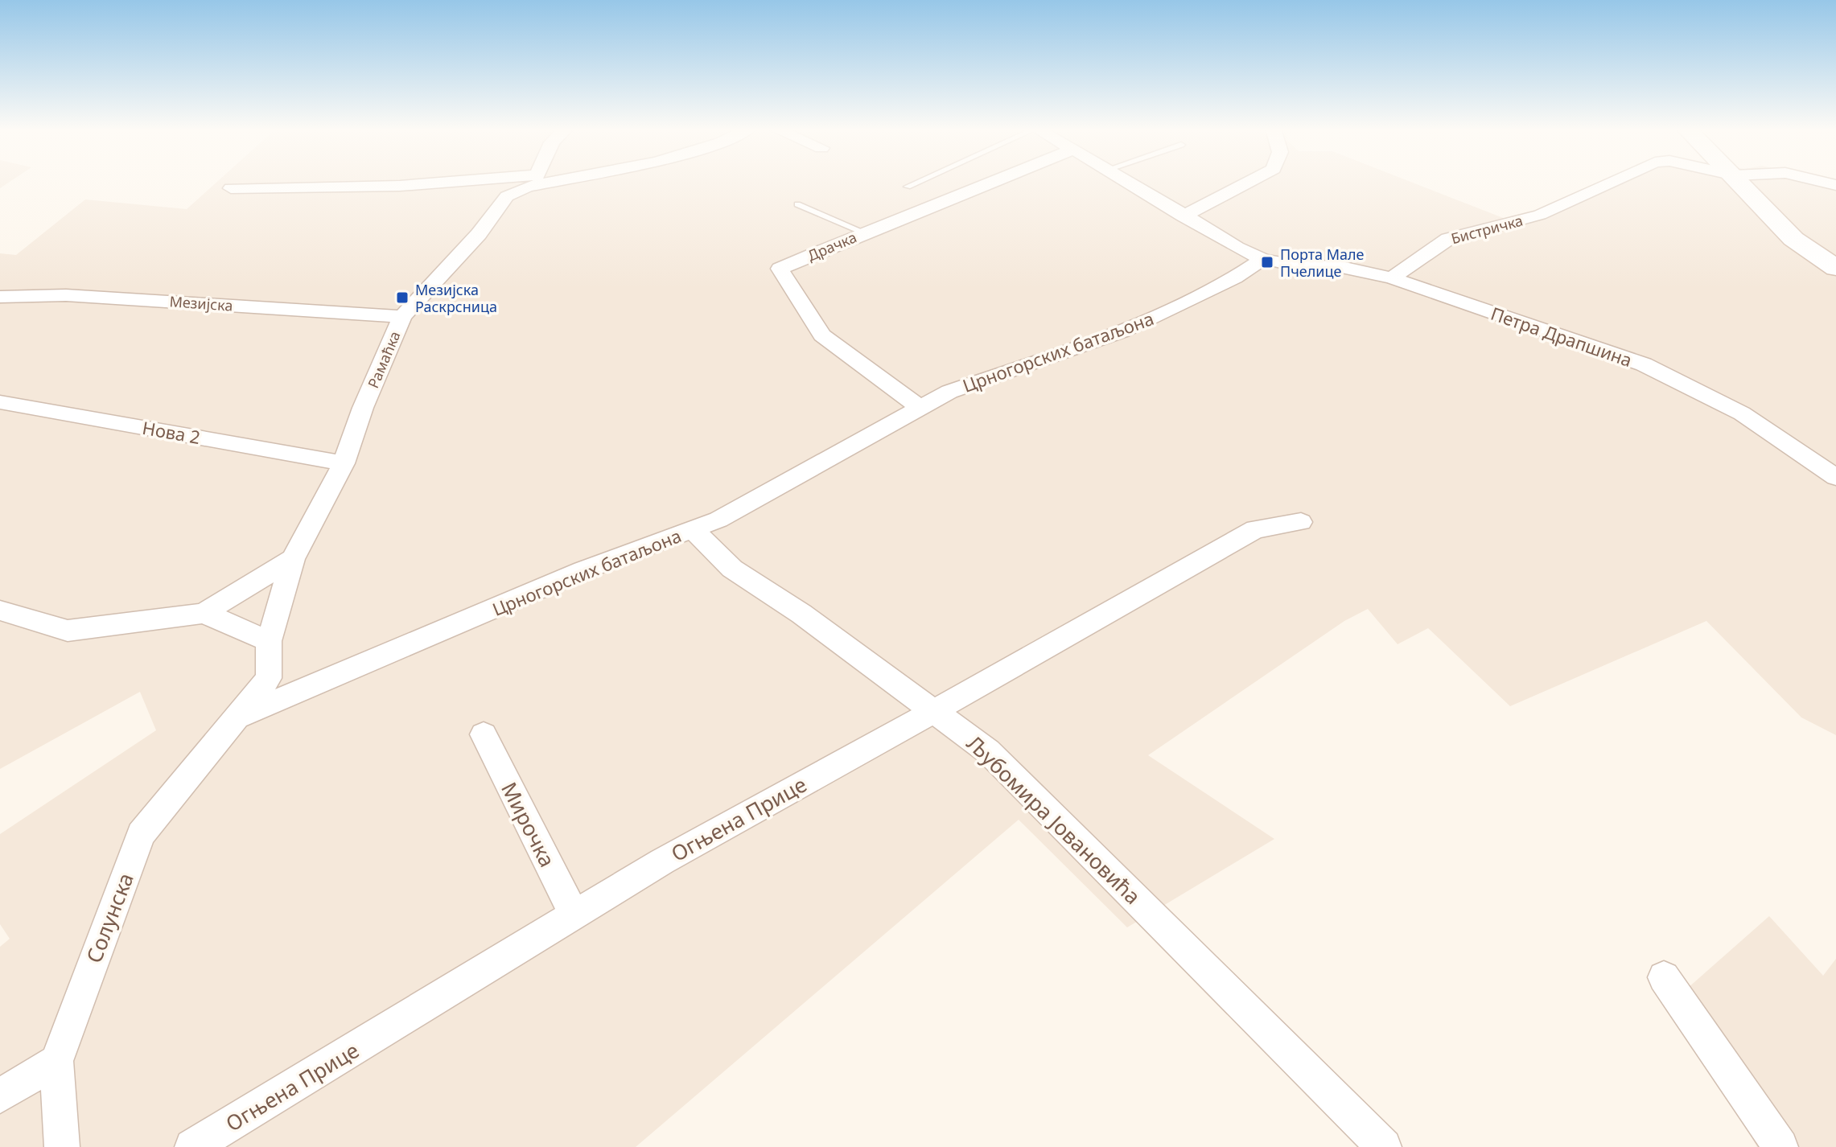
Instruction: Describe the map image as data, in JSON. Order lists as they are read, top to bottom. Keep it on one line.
{"streets":{"street":["Бистричка","Драчка","Мезијска","Петра Драпшина","Црногорских батаљона","Рамаћка","Нова 2","Огњена Прице","Љубомира Јовановића","Мирочка","Солунска"]},"crossings":[["Бистричка","Петра Драпшина"],["Драчка","Црногорских батаљона"],["Мезијска","Рамаћка"],["Петра Драпшина","Црногорских батаљона"],["Црногорских батаљона","Љубомира Јовановића"],["Црногорских батаљона","Солунска"],["Рамаћка","Нова 2"],["Огњена Прице","Љубомира Јовановића"],["Огњена Прице","Мирочка"]],"places":{"transit":["Порта Мале Пчелице","Мезијска Раскрсница"]}}
